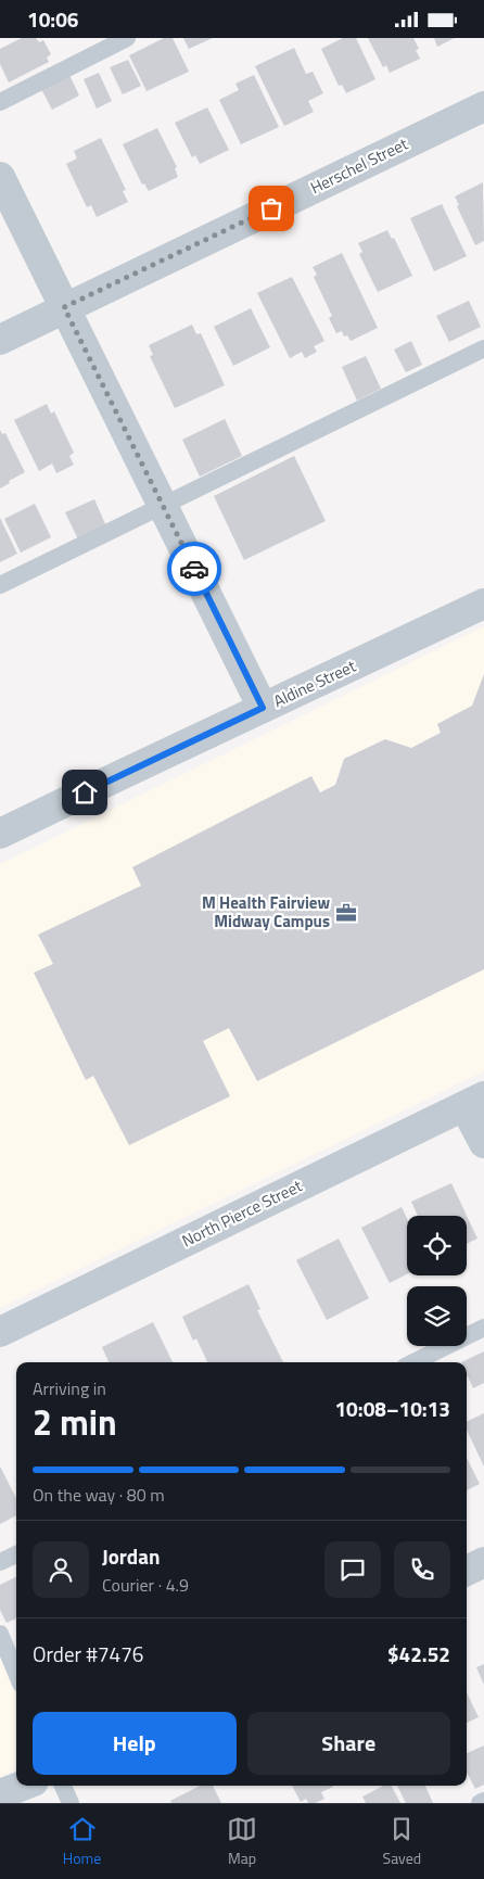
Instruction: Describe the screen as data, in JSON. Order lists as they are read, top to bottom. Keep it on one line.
{"streets":{"street":["Herschel Street","Aldine Street","North Pierce Street"]},"places":{"office":["M Health Fairview Midway Campus"]},"page":{"status":"10:06","heading":["2 min","Arriving in","10:08–10:13"],"panel":["Jordan","Courier · 4.9","Order #7476","$42.52"],"bar":"On the way · 80 m","buttons":["Help","Share"],"tabs":["Home","Map","Saved"]}}
